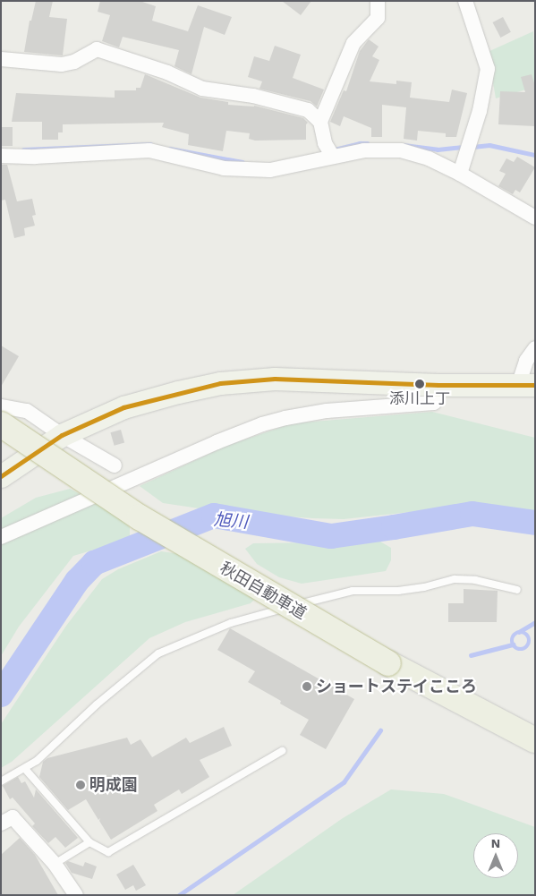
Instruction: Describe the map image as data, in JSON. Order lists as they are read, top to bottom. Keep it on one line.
{"streets":{"highway":["秋田自動車道"]},"water":["旭川"],"places":["添川上丁","ショートステイこころ","明成園"],"north":"top"}
